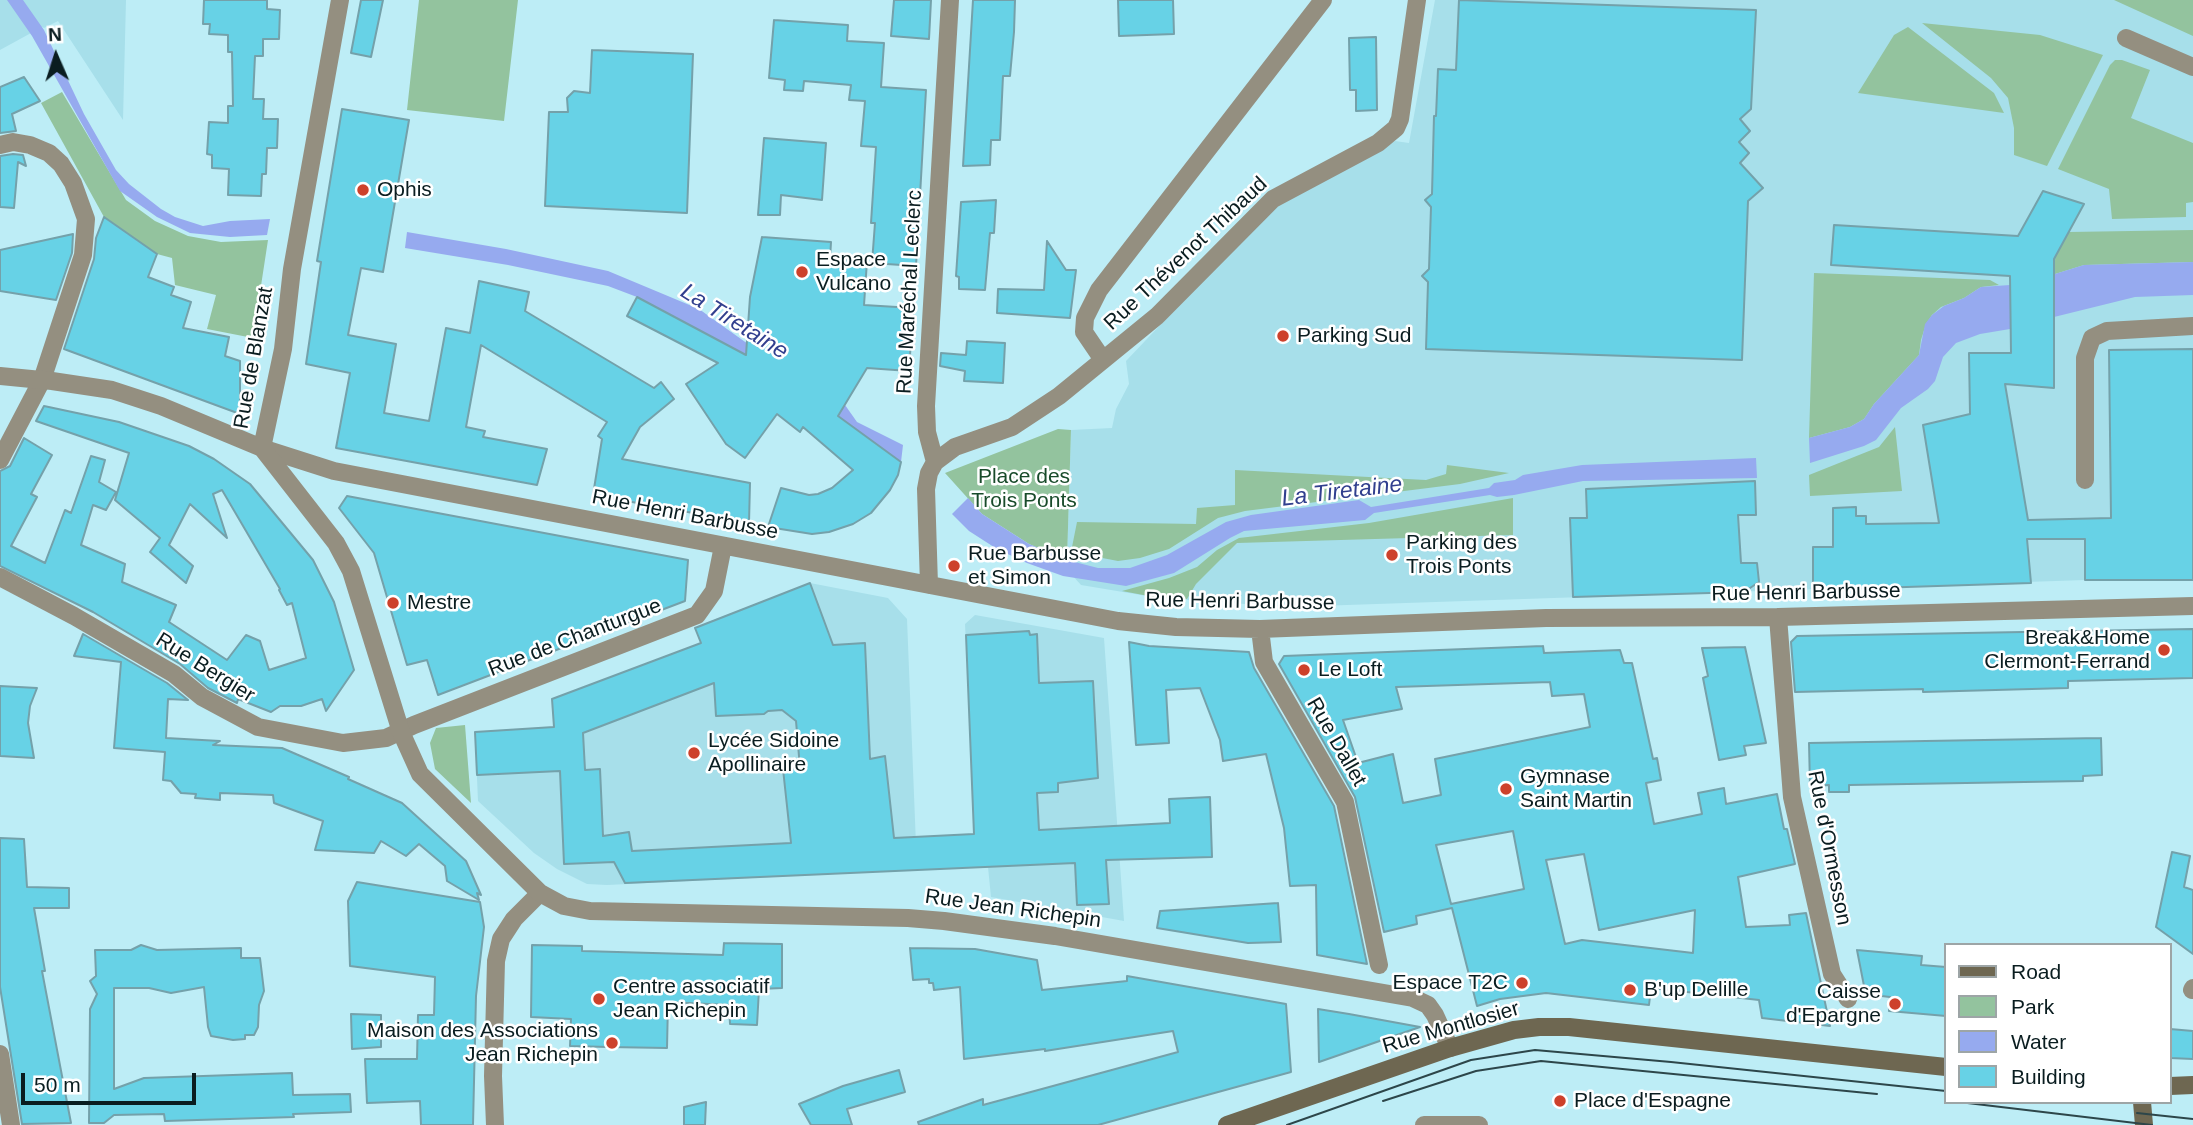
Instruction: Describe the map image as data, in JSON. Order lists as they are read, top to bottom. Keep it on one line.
{"streets":{"main road":["Rue Montlosier"],"street":["Rue Thévenot Thibaud","Rue Maréchal Leclerc","Rue de Blanzat","Rue Henri Barbusse","Rue de Chanturgue","Rue Bergier","Rue Dallet","Rue d'Ormesson","Rue Jean Richepin"]},"crossings":[["Rue Thévenot Thibaud","Rue Maréchal Leclerc"],["Rue Maréchal Leclerc","Rue Henri Barbusse"],["Rue de Blanzat","Rue Henri Barbusse"],["Rue de Blanzat","Rue de Chanturgue"],["Rue de Blanzat","Rue Bergier"],["Rue de Blanzat","Rue Jean Richepin"],["Rue Henri Barbusse","Rue de Chanturgue"],["Rue Henri Barbusse","Rue Dallet"],["Rue Henri Barbusse","Rue d'Ormesson"],["Rue de Chanturgue","Rue Bergier"],["Rue Jean Richepin","Rue Montlosier"]],"water":["La Tiretaine"],"parks":["Place des Trois Ponts"],"places":["Ophis","Espace Vulcano","Parking Sud","Parking des Trois Ponts","Rue Barbusse et Simon","Mestre","Break&Home Clermont-Ferrand","Le Loft","Lycée Sidoine Apollinaire","Gymnase Saint Martin","Espace T2C","B'up Delille","Centre associatif Jean Richepin","Caisse d'Epargne","Maison des Associations Jean Richepin","Place d'Espagne"],"legend":["Road","Park","Water","Building"],"scale_bar":"50 m","north":"top"}
